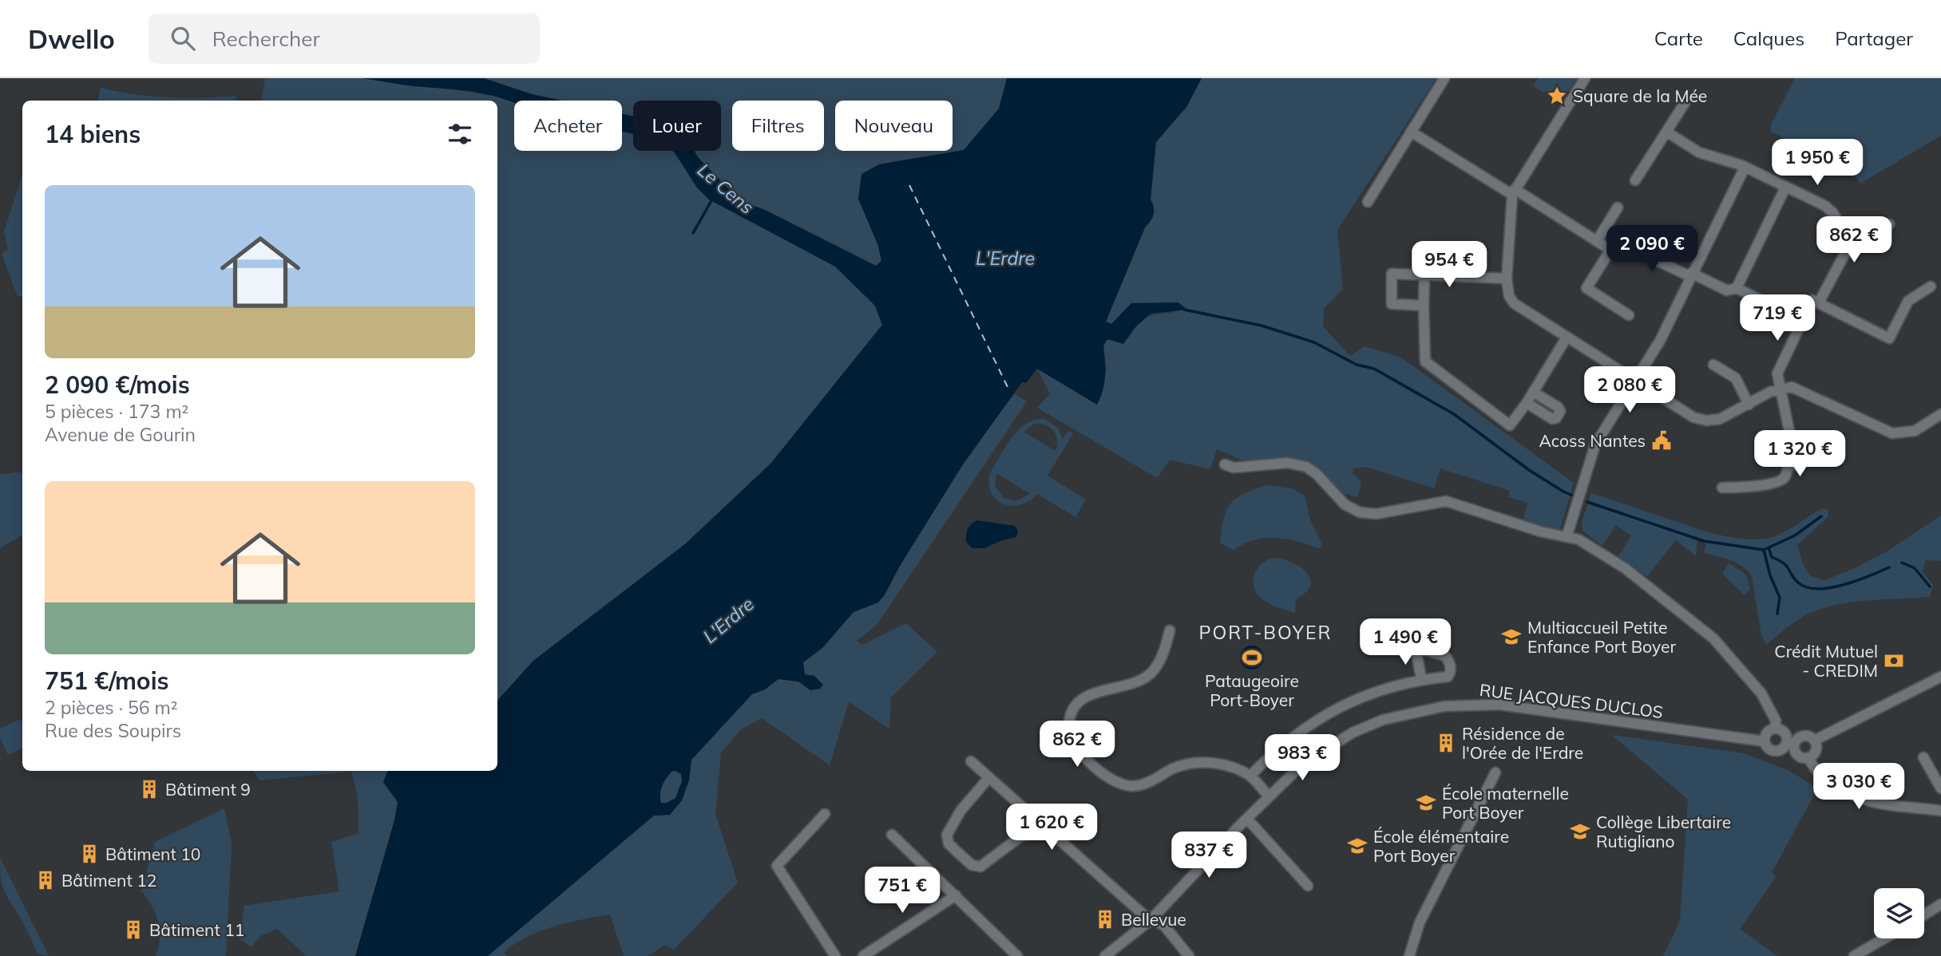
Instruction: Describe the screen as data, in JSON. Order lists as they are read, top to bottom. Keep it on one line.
{"streets":{"street":["RUE JACQUES DUCLOS"]},"districts":["PORT-BOYER"],"water":["Le Cens","L'Erdre"],"places":{"place":["Square de la Mée"],"public building":["Acoss Nantes"],"school or university":["Multiaccueil Petite Enfance Port Boyer","École maternelle Port Boyer","Collège Libertaire Rutigliano","École élémentaire Port Boyer"],"sports":["Pataugeoire Port-Boyer"],"bank":["Crédit Mutuel - CREDIM"],"building":["Résidence de l'Orée de l'Erdre","Bâtiment 9","Bâtiment 10","Bâtiment 12","Bellevue","Bâtiment 11"]},"page":{"header":"Dwello","search":"Rechercher","nav":["Carte","Calques","Partager"],"chip":["Acheter","Louer","Filtres","Nouveau"],"heading":"14 biens","price":["1 950 €","862 €","2 090 €","954 €","719 €","2 080 €","1 320 €","1 490 €","862 €","983 €","3 030 €","1 620 €","837 €","751 €"],"list":[{"name":"2 090 €/mois","note":"5 pièces · 173 m² · Avenue de Gourin"},{"name":"751 €/mois","note":"2 pièces · 56 m² · Rue des Soupirs"}]}}
